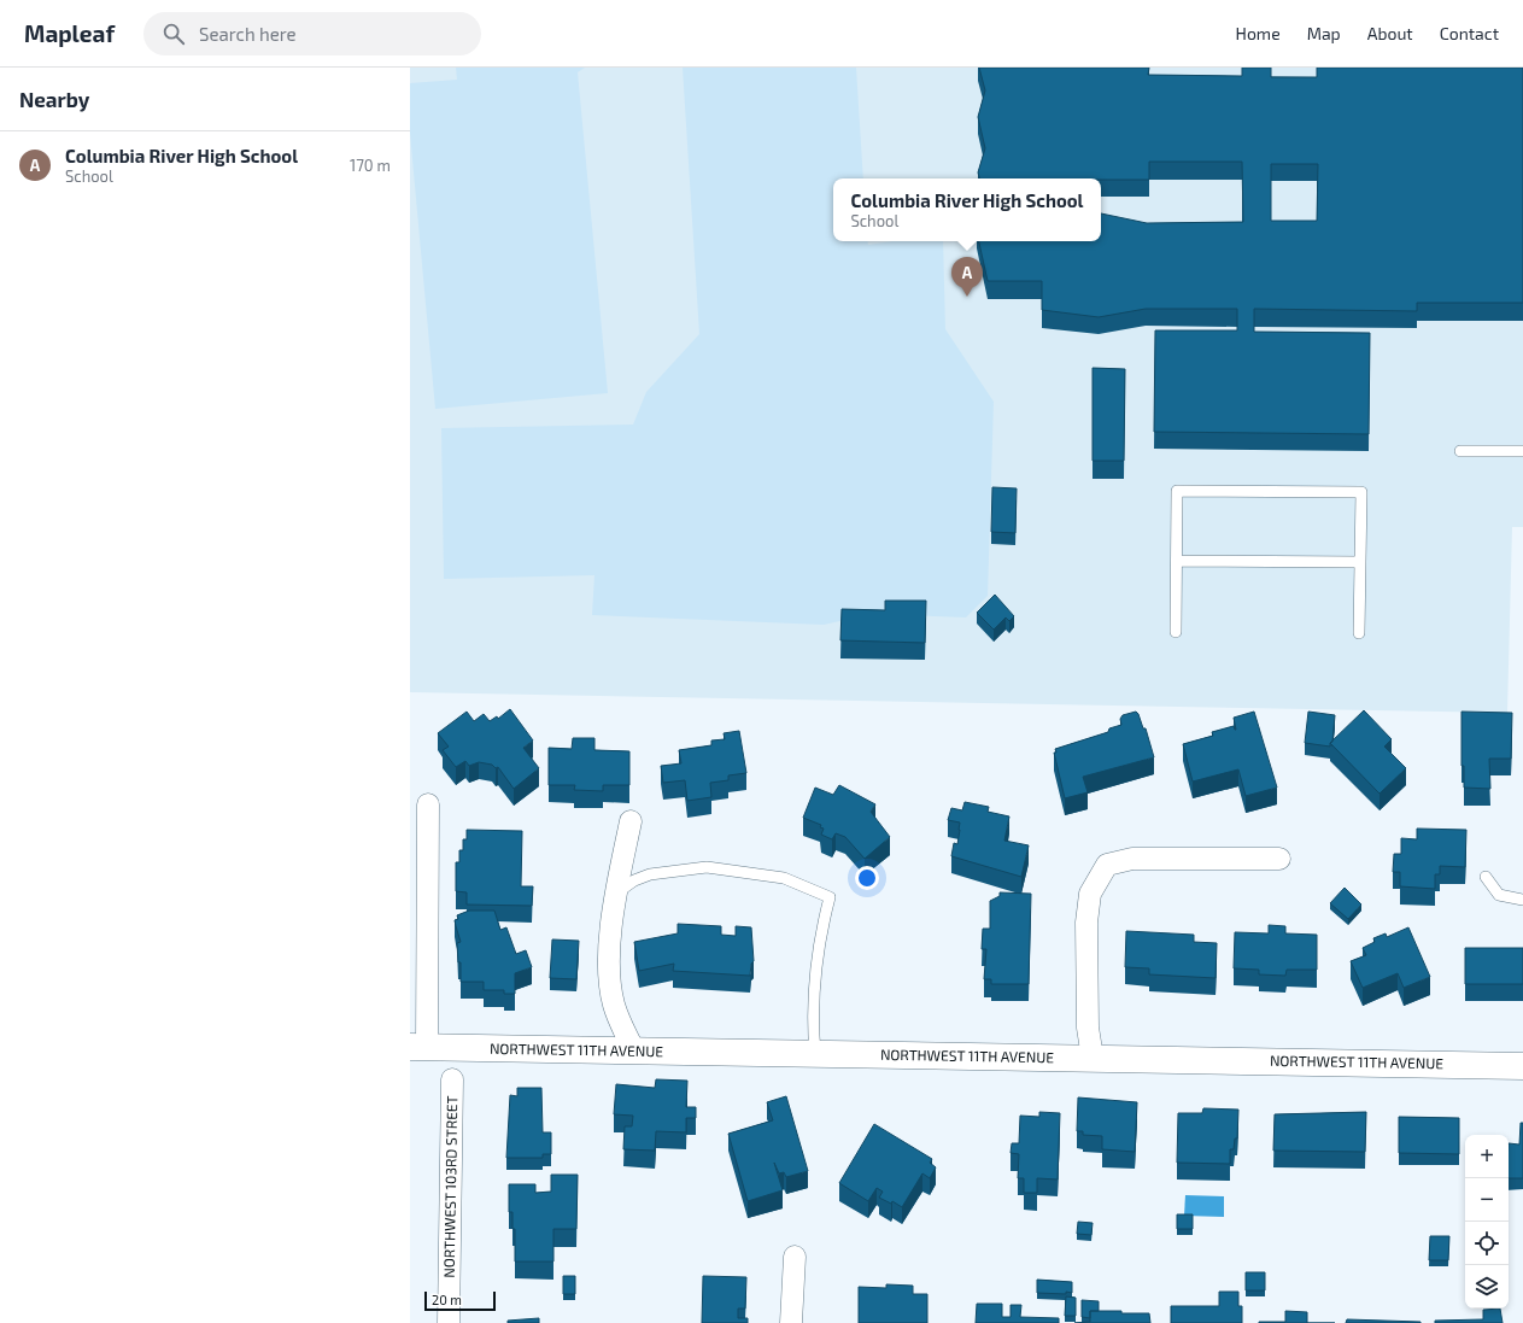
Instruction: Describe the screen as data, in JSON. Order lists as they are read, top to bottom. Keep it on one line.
{"streets":{"street":["NORTHWEST 11TH AVENUE","NORTHWEST 103RD STREET"]},"scale_bar":"20 m","page":{"header":"Mapleaf","search":"Search here","nav":["Home","Map","About","Contact"],"heading":"Nearby","list":[{"mark":"A","name":"Columbia River High School","note":"School","value":"170 m"}],"popup":["Columbia River High School","School"],"pins":"A","map_buttons":["+","−"],"scale":"20 m"}}
